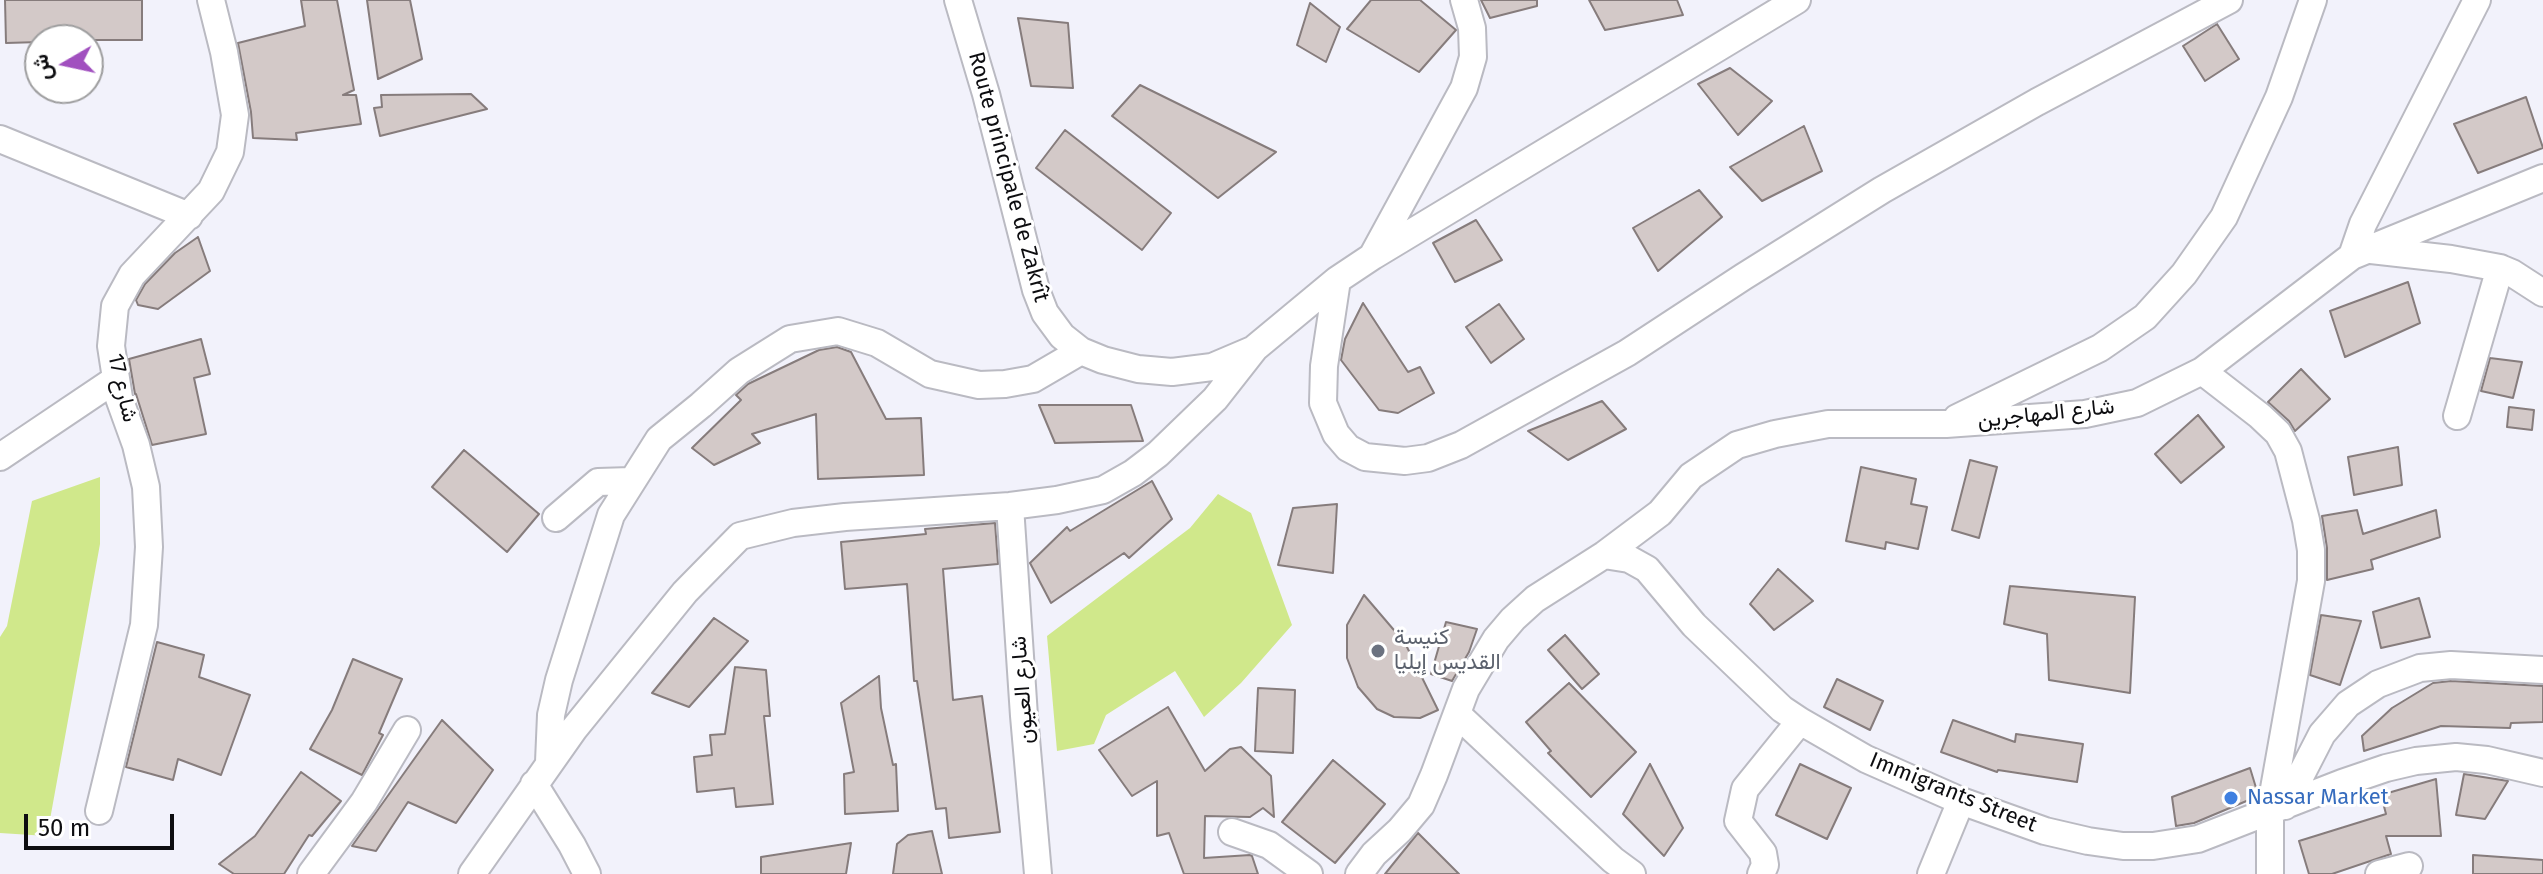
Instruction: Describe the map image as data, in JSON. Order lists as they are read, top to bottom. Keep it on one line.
{"streets":{"street":["Route principale de Zakrît","شارع 17","شارع المهاجرين","شارع العيون","Immigrants Street"]},"crossings":[["شارع المهاجرين","Immigrants Street"]],"places":["كنيسة القديس إيليا","Nassar Market"],"scale_bar":"50 m","north":"left"}
